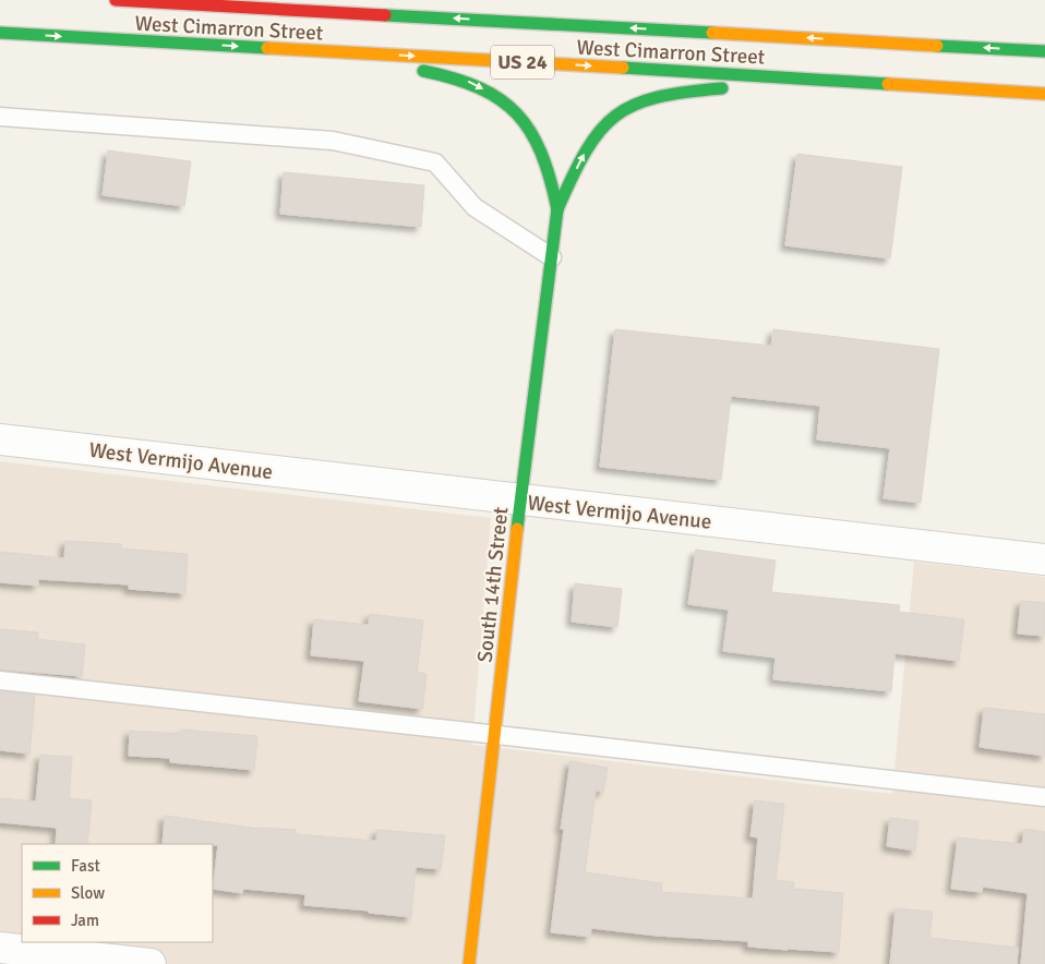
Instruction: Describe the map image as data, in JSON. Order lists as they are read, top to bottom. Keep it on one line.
{"streets":{"main road":["West Cimarron Street","US 24","South 14th Street"],"street":["West Vermijo Avenue"]},"crossings":[["West Vermijo Avenue","South 14th Street"]],"legend":["Fast","Slow","Jam"]}
